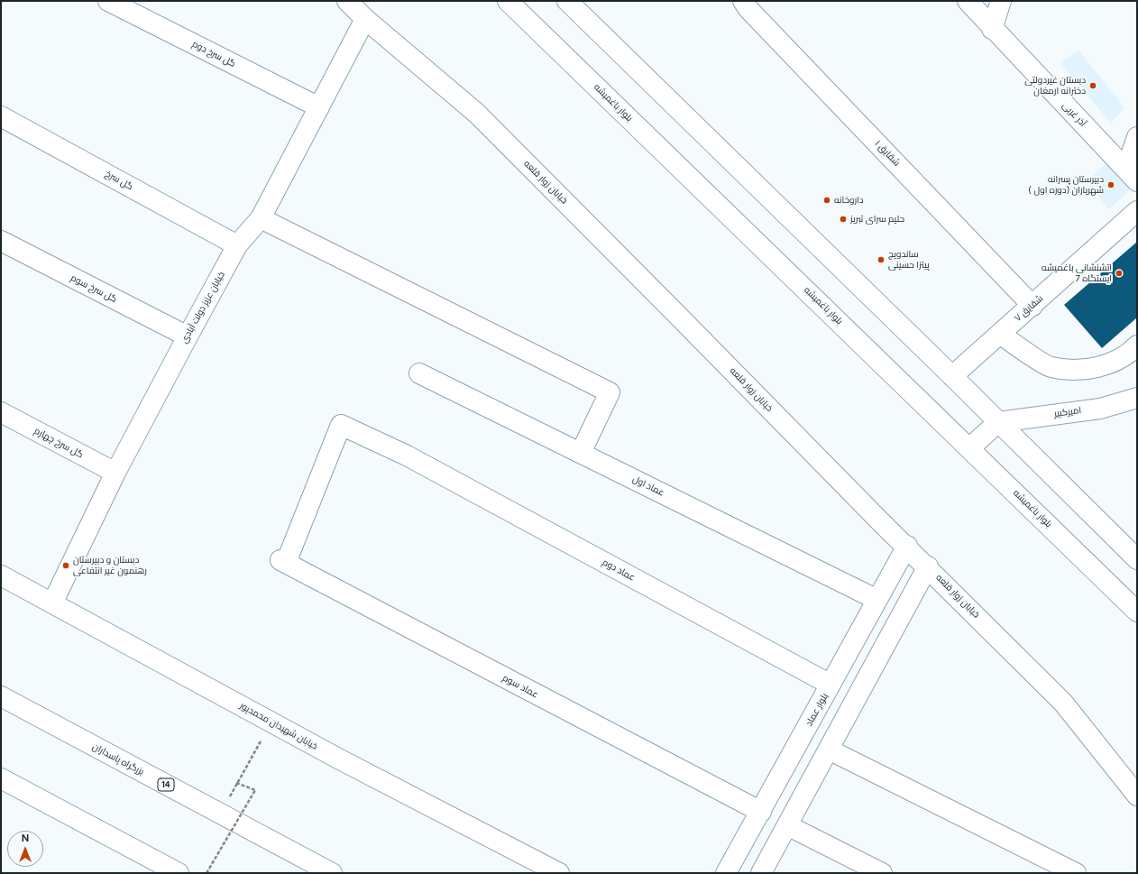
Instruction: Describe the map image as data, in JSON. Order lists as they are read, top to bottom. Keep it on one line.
{"streets":{"main road":["گل سرخ دوم","بلوار باغمیشه","آذر غربی","شقایق ۱","گل سرخ","خیابان زوار قلعه","گل سرخ سوم","خیابان عزیز دولت آبادی","شقایق ۷","امیرکبیر","گل سرخ چهارم","عماد اول","عماد دوم","عماد سوم","بلوار عماد","خیابان شهیدان محمدپور","بزرگراه پاسداران","14"]},"crossings":[["گل سرخ دوم","خیابان عزیز دولت آبادی"],["شقایق ۱","شقایق ۷"],["گل سرخ","خیابان عزیز دولت آبادی"],["خیابان زوار قلعه","خیابان عزیز دولت آبادی"],["خیابان زوار قلعه","بلوار عماد"],["گل سرخ سوم","خیابان عزیز دولت آبادی"],["خیابان عزیز دولت آبادی","گل سرخ چهارم"],["خیابان عزیز دولت آبادی","خیابان شهیدان محمدپور"],["عماد اول","بلوار عماد"],["عماد دوم","عماد سوم"],["عماد دوم","بلوار عماد"],["عماد سوم","بلوار عماد"]],"places":["دبستان غیردولتی دخترانه ارمغان","دبیرستان پسرانه شهریاران (دوره اول )","داروخانه","حلیم سرای تبریز","ساندویچ پیتزا حسینی","اتشنشانی باغمیشه ایستگاه 7","دبستان و دبیرستان رهنمون غیر انتفاعی"],"north":"top"}
